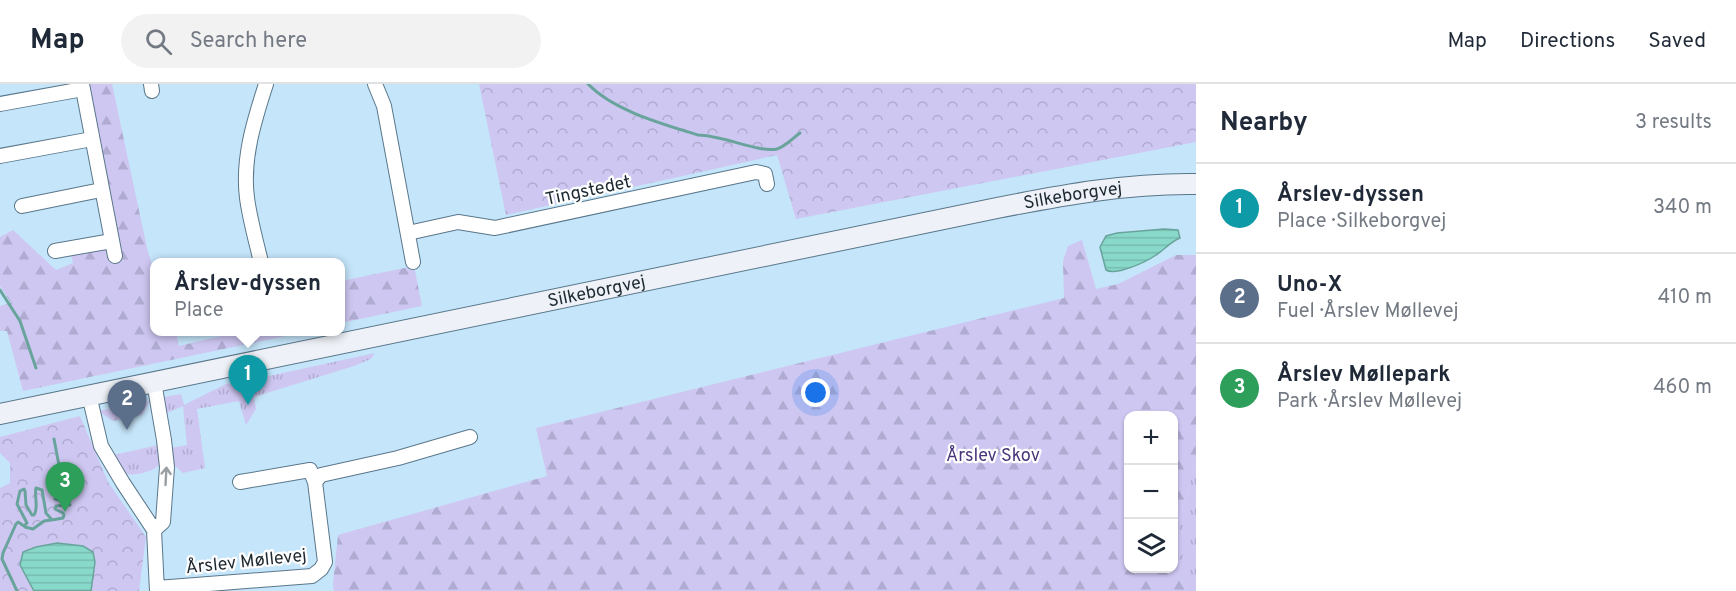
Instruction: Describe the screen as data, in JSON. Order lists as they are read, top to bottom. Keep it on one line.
{"streets":{"main road":["Silkeborgvej"],"street":["Tingstedet","Årslev Møllevej"]},"crossings":[["Silkeborgvej","Årslev Møllevej"]],"parks":["Årslev Skov"],"page":{"header":"Map","search":"Search here","nav":["Map","Directions","Saved"],"heading":["Nearby","3 results"],"list":[{"mark":"1","name":"Årslev-dyssen","note":"Place · Silkeborgvej","value":"340 m"},{"mark":"2","name":"Uno-X","note":"Fuel · Årslev Møllevej","value":"410 m"},{"mark":"3","name":"Årslev Møllepark","note":"Park · Årslev Møllevej","value":"460 m"}],"popup":["Årslev-dyssen","Place"],"pins":["1","2","3"],"map_buttons":["+","−"]}}
